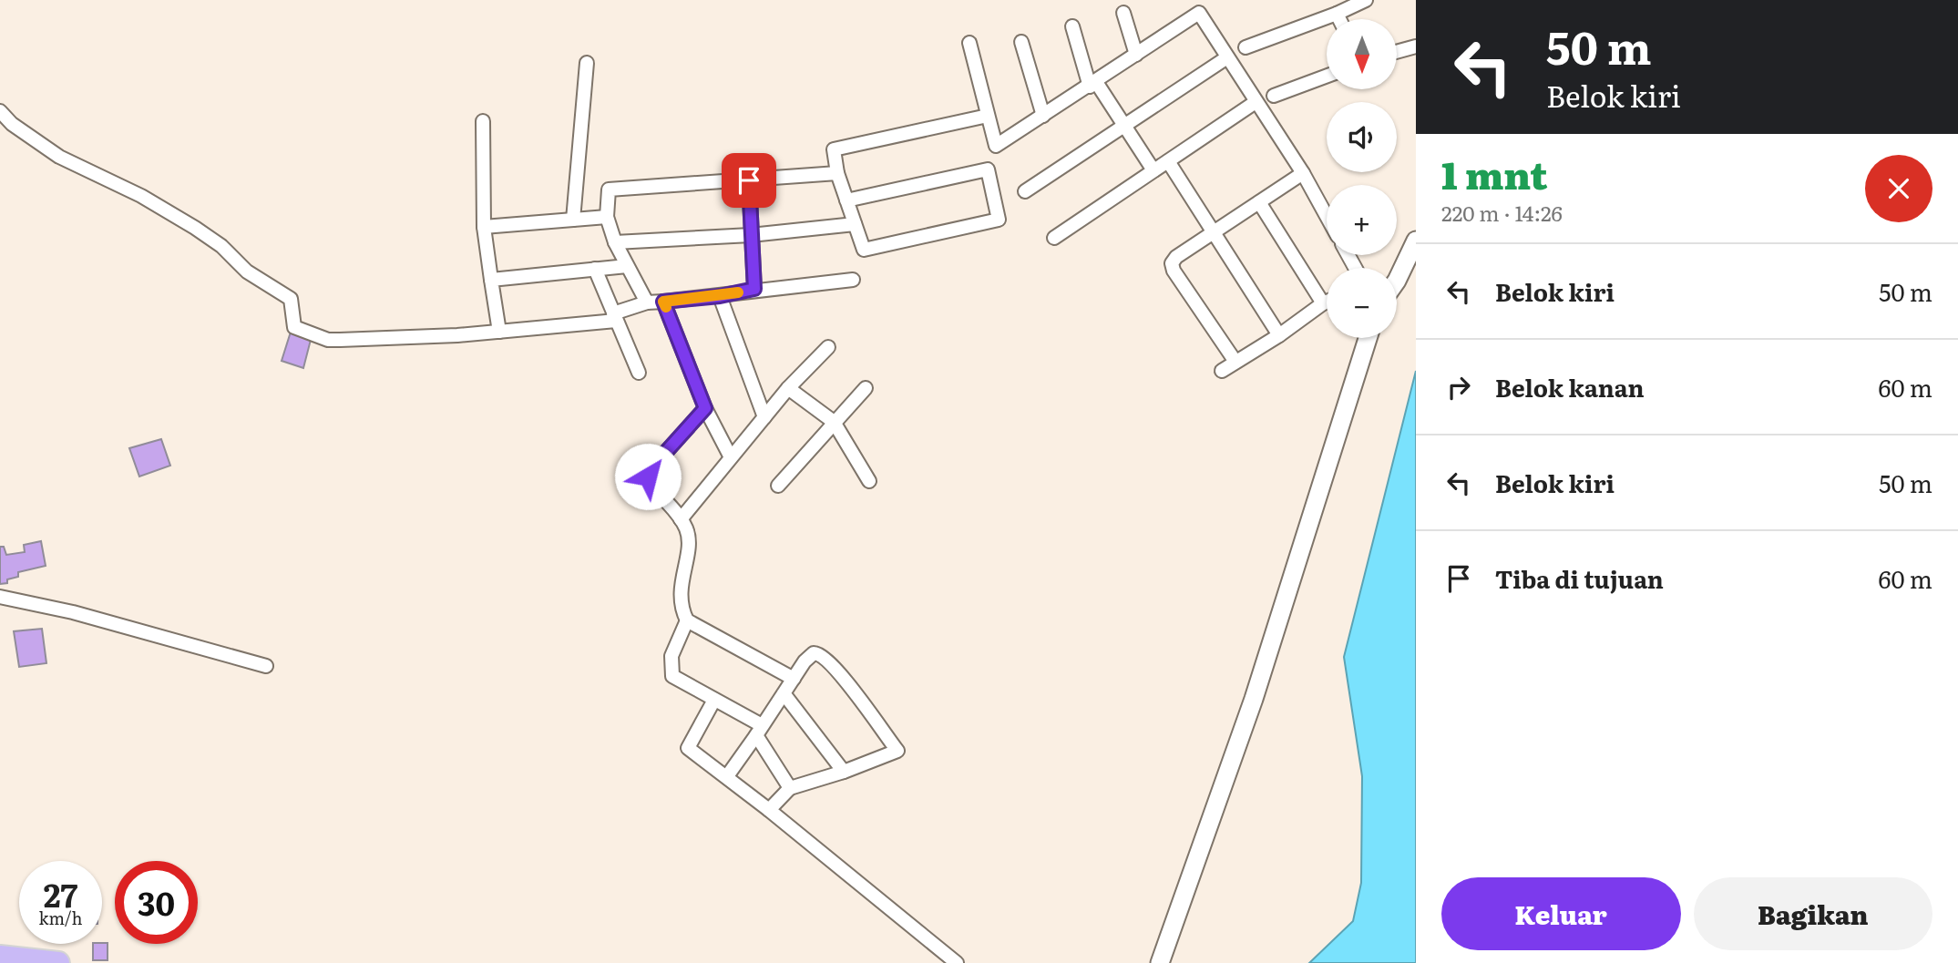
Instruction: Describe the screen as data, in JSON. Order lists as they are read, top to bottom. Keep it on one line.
{"north":"bottom","page":{"turn":["50 m","Belok kiri"],"map_buttons":["+","−"],"heading":["1 mnt","220 m · 14:26"],"list":[{"name":"Belok kiri","value":"50 m"},{"name":"Belok kanan","value":"60 m"},{"name":"Belok kiri","value":"50 m"},{"name":"Tiba di tujuan","value":"60 m"}],"speed":"27 km/h","limit":"30","buttons":["Keluar","Bagikan"]}}
